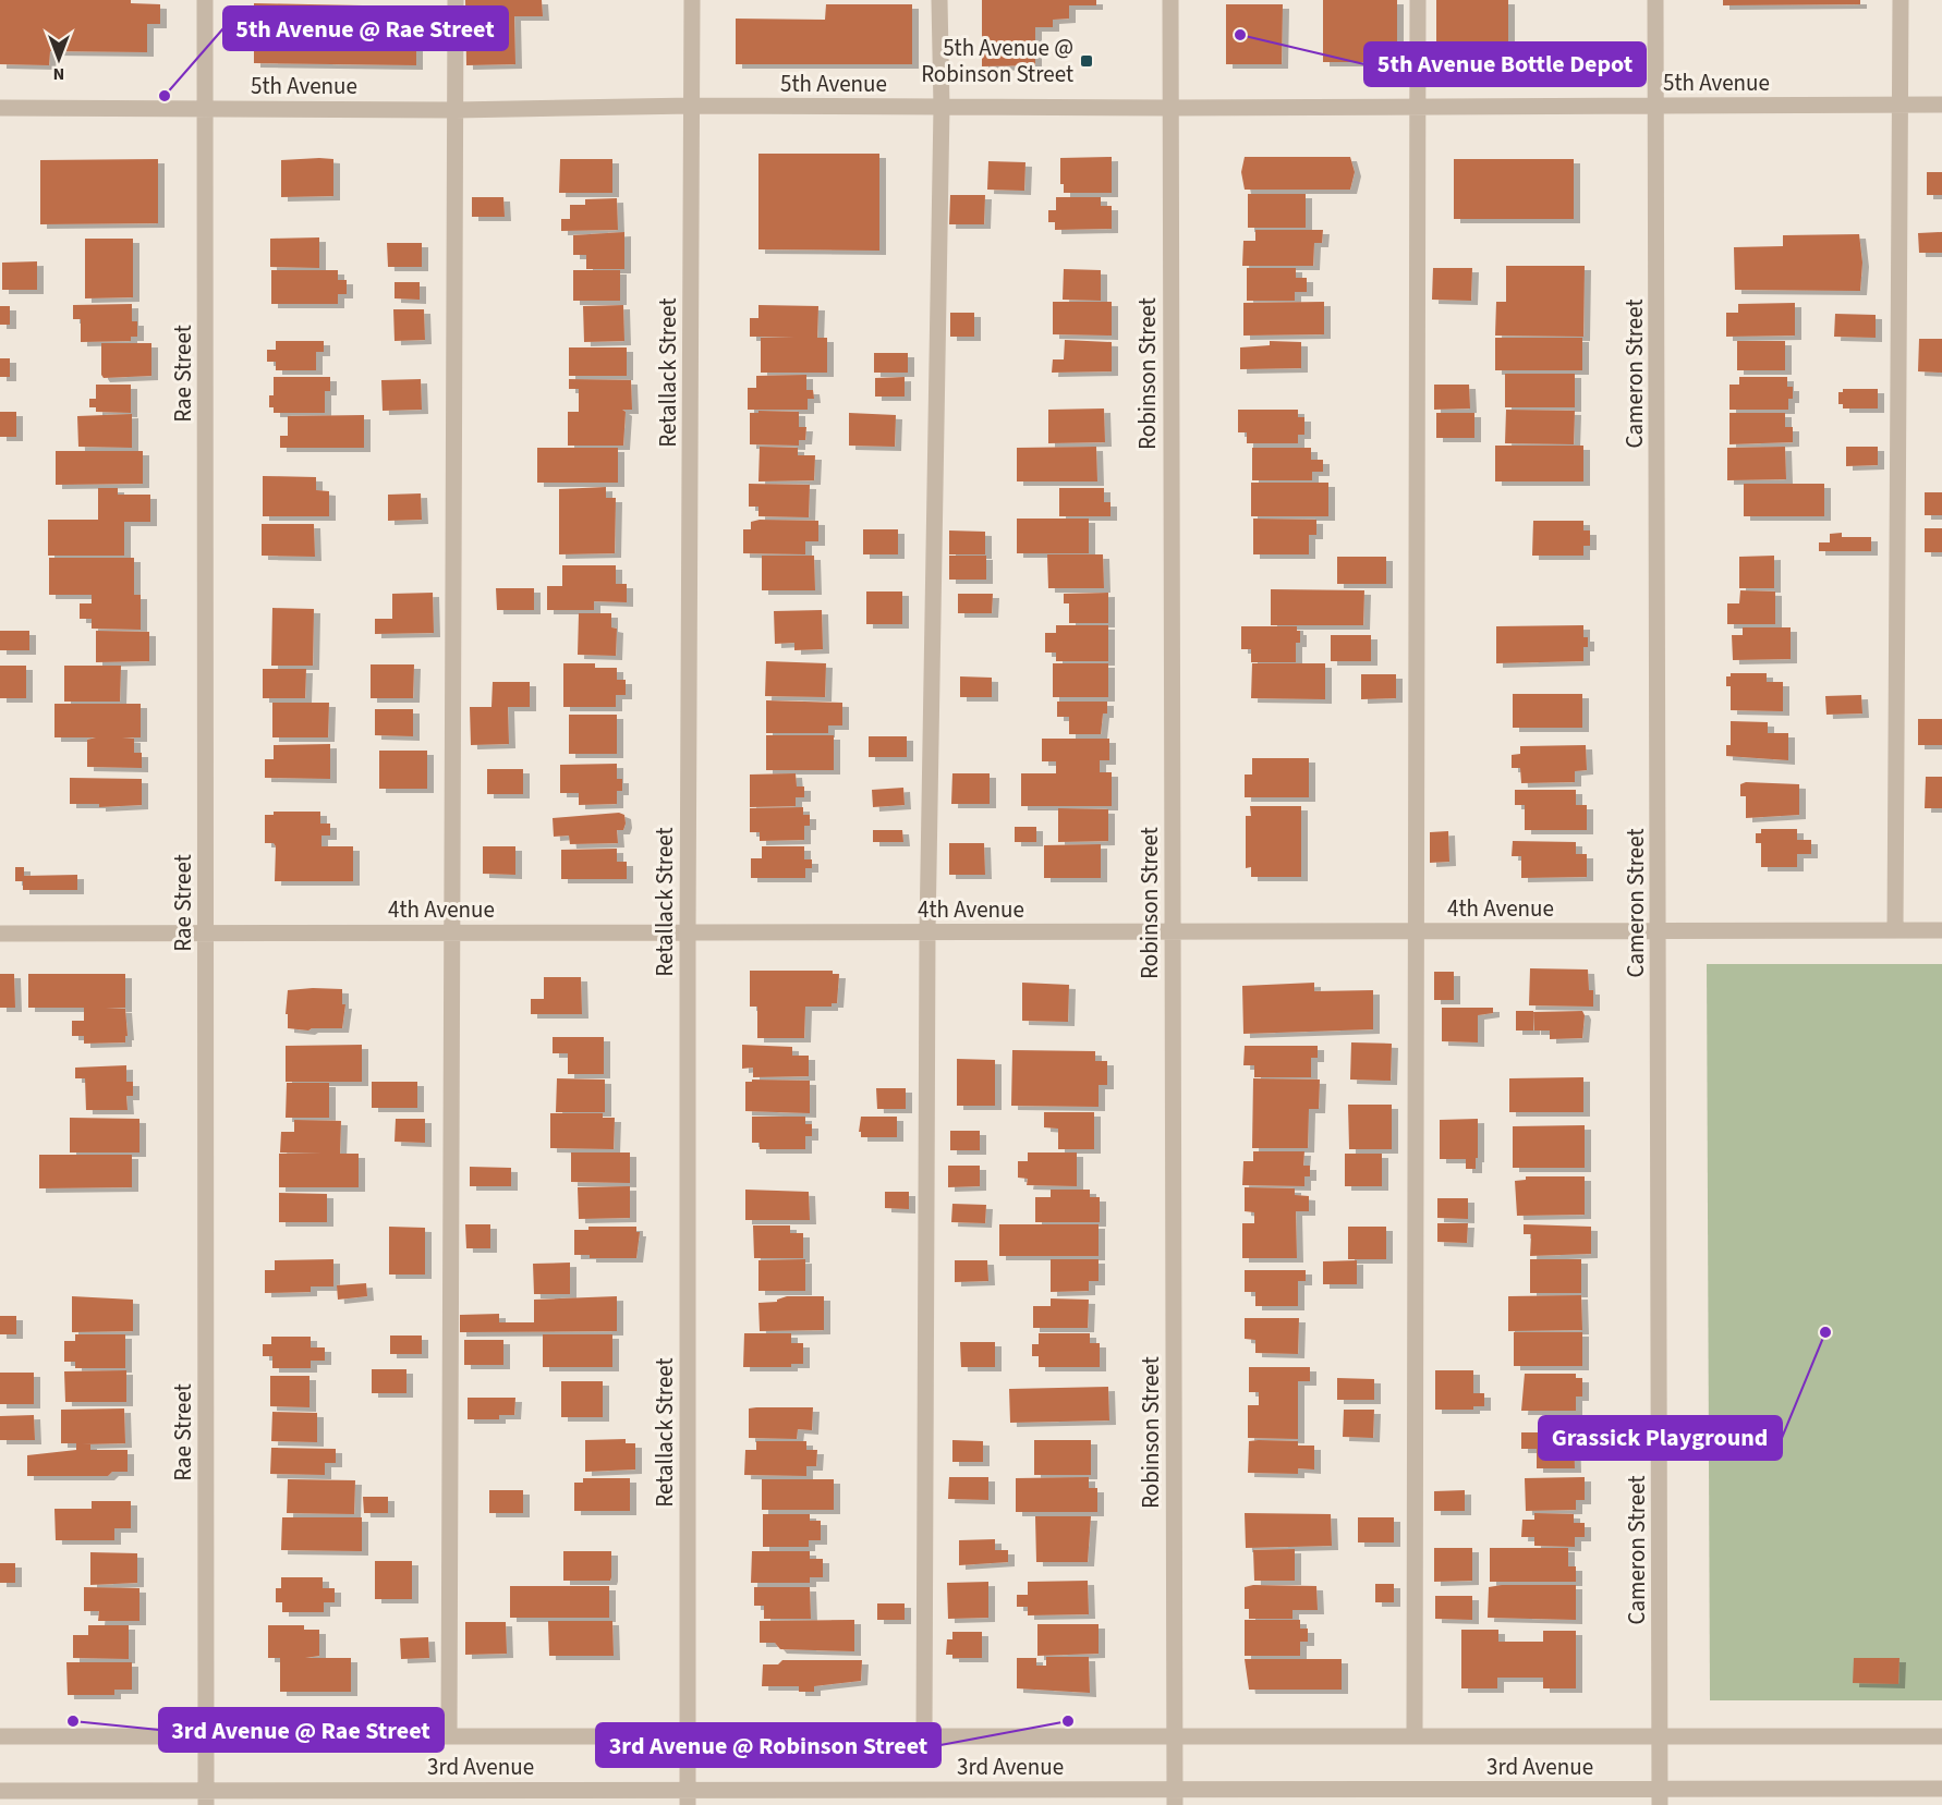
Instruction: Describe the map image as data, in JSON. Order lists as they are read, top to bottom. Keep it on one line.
{"streets":{"street":["5th Avenue","Retallack Street","Rae Street","Robinson Street","Cameron Street","4th Avenue","3rd Avenue"]},"crossings":[["5th Avenue","Retallack Street"],["5th Avenue","Rae Street"],["5th Avenue","Robinson Street"],["5th Avenue","Cameron Street"],["Retallack Street","4th Avenue"],["Retallack Street","3rd Avenue"],["Rae Street","4th Avenue"],["Rae Street","3rd Avenue"],["Robinson Street","4th Avenue"],["Robinson Street","3rd Avenue"],["Cameron Street","4th Avenue"],["Cameron Street","3rd Avenue"]],"places":{"other":["5th Avenue Bottle Depot","5th Avenue @ Rae Street","Grassick Playground","3rd Avenue @ Rae Street","3rd Avenue @ Robinson Street"],"transit":["5th Avenue @ Robinson Street"]},"north":"bottom"}
